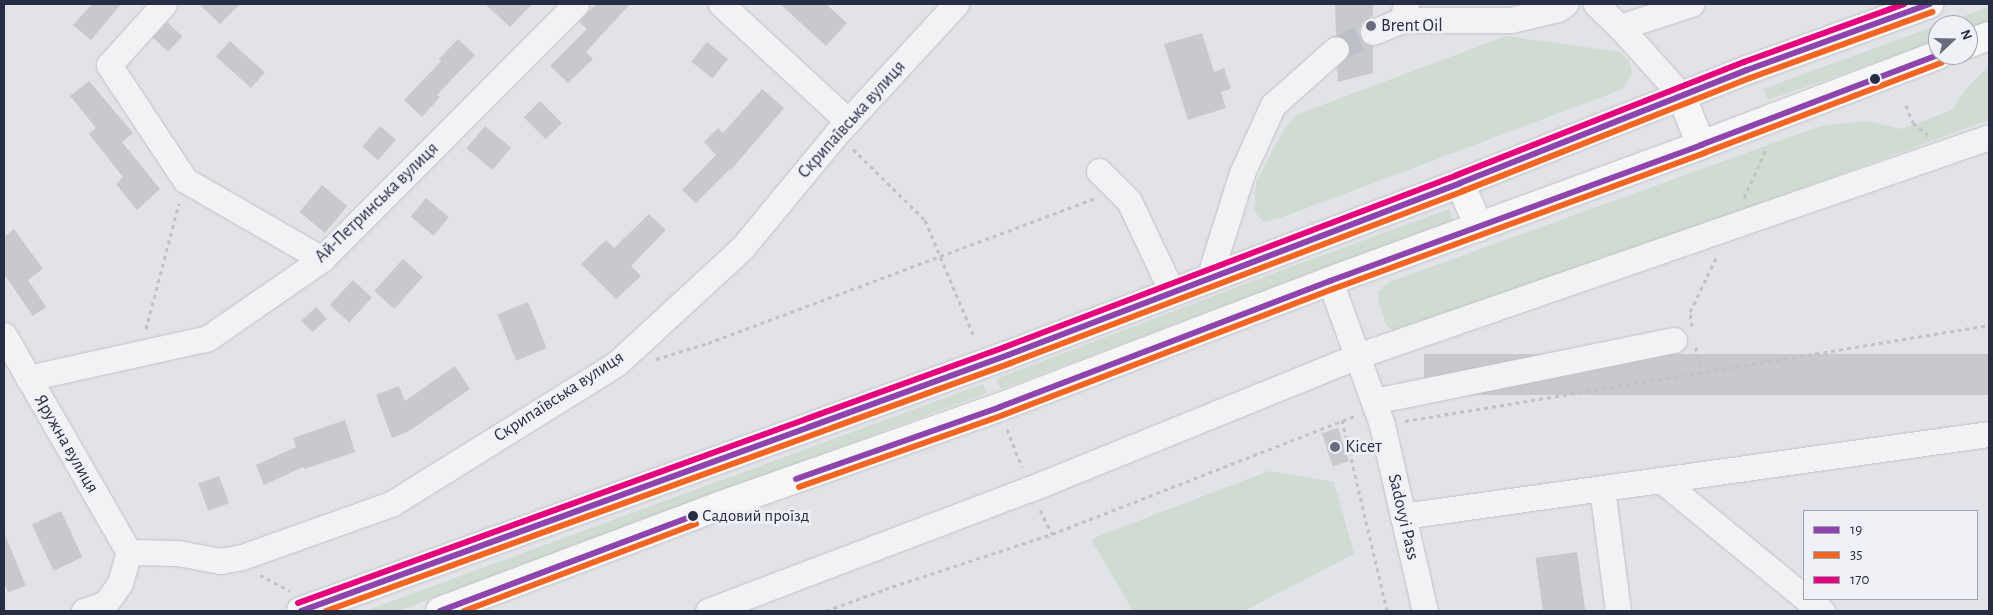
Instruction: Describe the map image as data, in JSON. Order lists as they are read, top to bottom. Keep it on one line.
{"streets":{"street":["Скрипаївська вулиця","Ай-Петринська вулиця","Яружна вулиця","Sadovyi Pass"]},"crossings":[["Скрипаївська вулиця","Яружна вулиця"],["Ай-Петринська вулиця","Яружна вулиця"]],"places":["Brent Oil","Кісет","Садовий проїзд"],"lines":["transit line 19","transit line 170","transit line 35"],"legend":["19","35","170"],"north":"right"}
